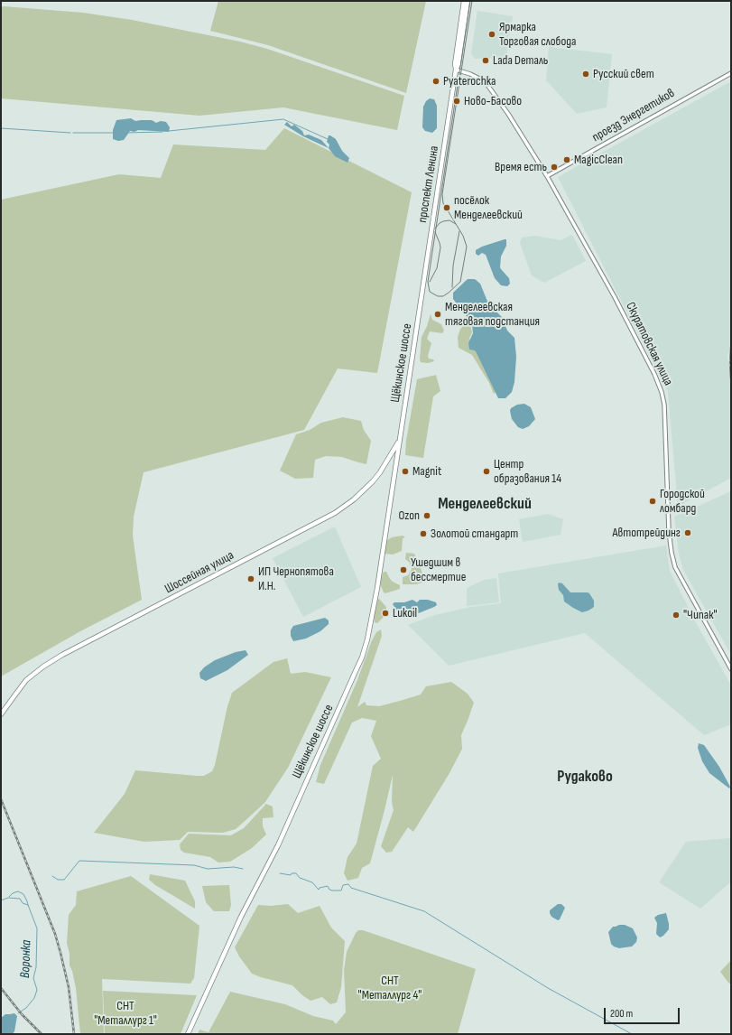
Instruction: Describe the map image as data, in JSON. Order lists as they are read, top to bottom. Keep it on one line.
{"streets":{"main road":["проспект Ленина","Щёкинское шоссе","Шоссейная улица"],"street":["проезд Энергетиков","Скуратовская улица"]},"crossings":[["проезд Энергетиков","Скуратовская улица"],["проспект Ленина","Скуратовская улица"],["проспект Ленина","Щёкинское шоссе"],["Щёкинское шоссе","Шоссейная улица"]],"districts":["Менделеевский","Рудаково"],"water":["Воронка"],"parks":["СНТ \"Металлург 4\"","СНТ \"Металлург 1\""],"places":["Ярмарка Торговая слобода","Lada Dеталь","Русский свет","Pyaterochka","Ново-Басово","MagicClean","Время есть","посёлок Менделеевский","Менделеевская тяговая подстанция","Magnit","Центр образования 14","Городской ломбард","Ozon","Автотрейдинг","Золотой стандарт","Ушедшим в бессмертие","ИП Чернопятова И.Н.","Lukoil","\"Чипак\""],"scale_bar":"200 m"}
